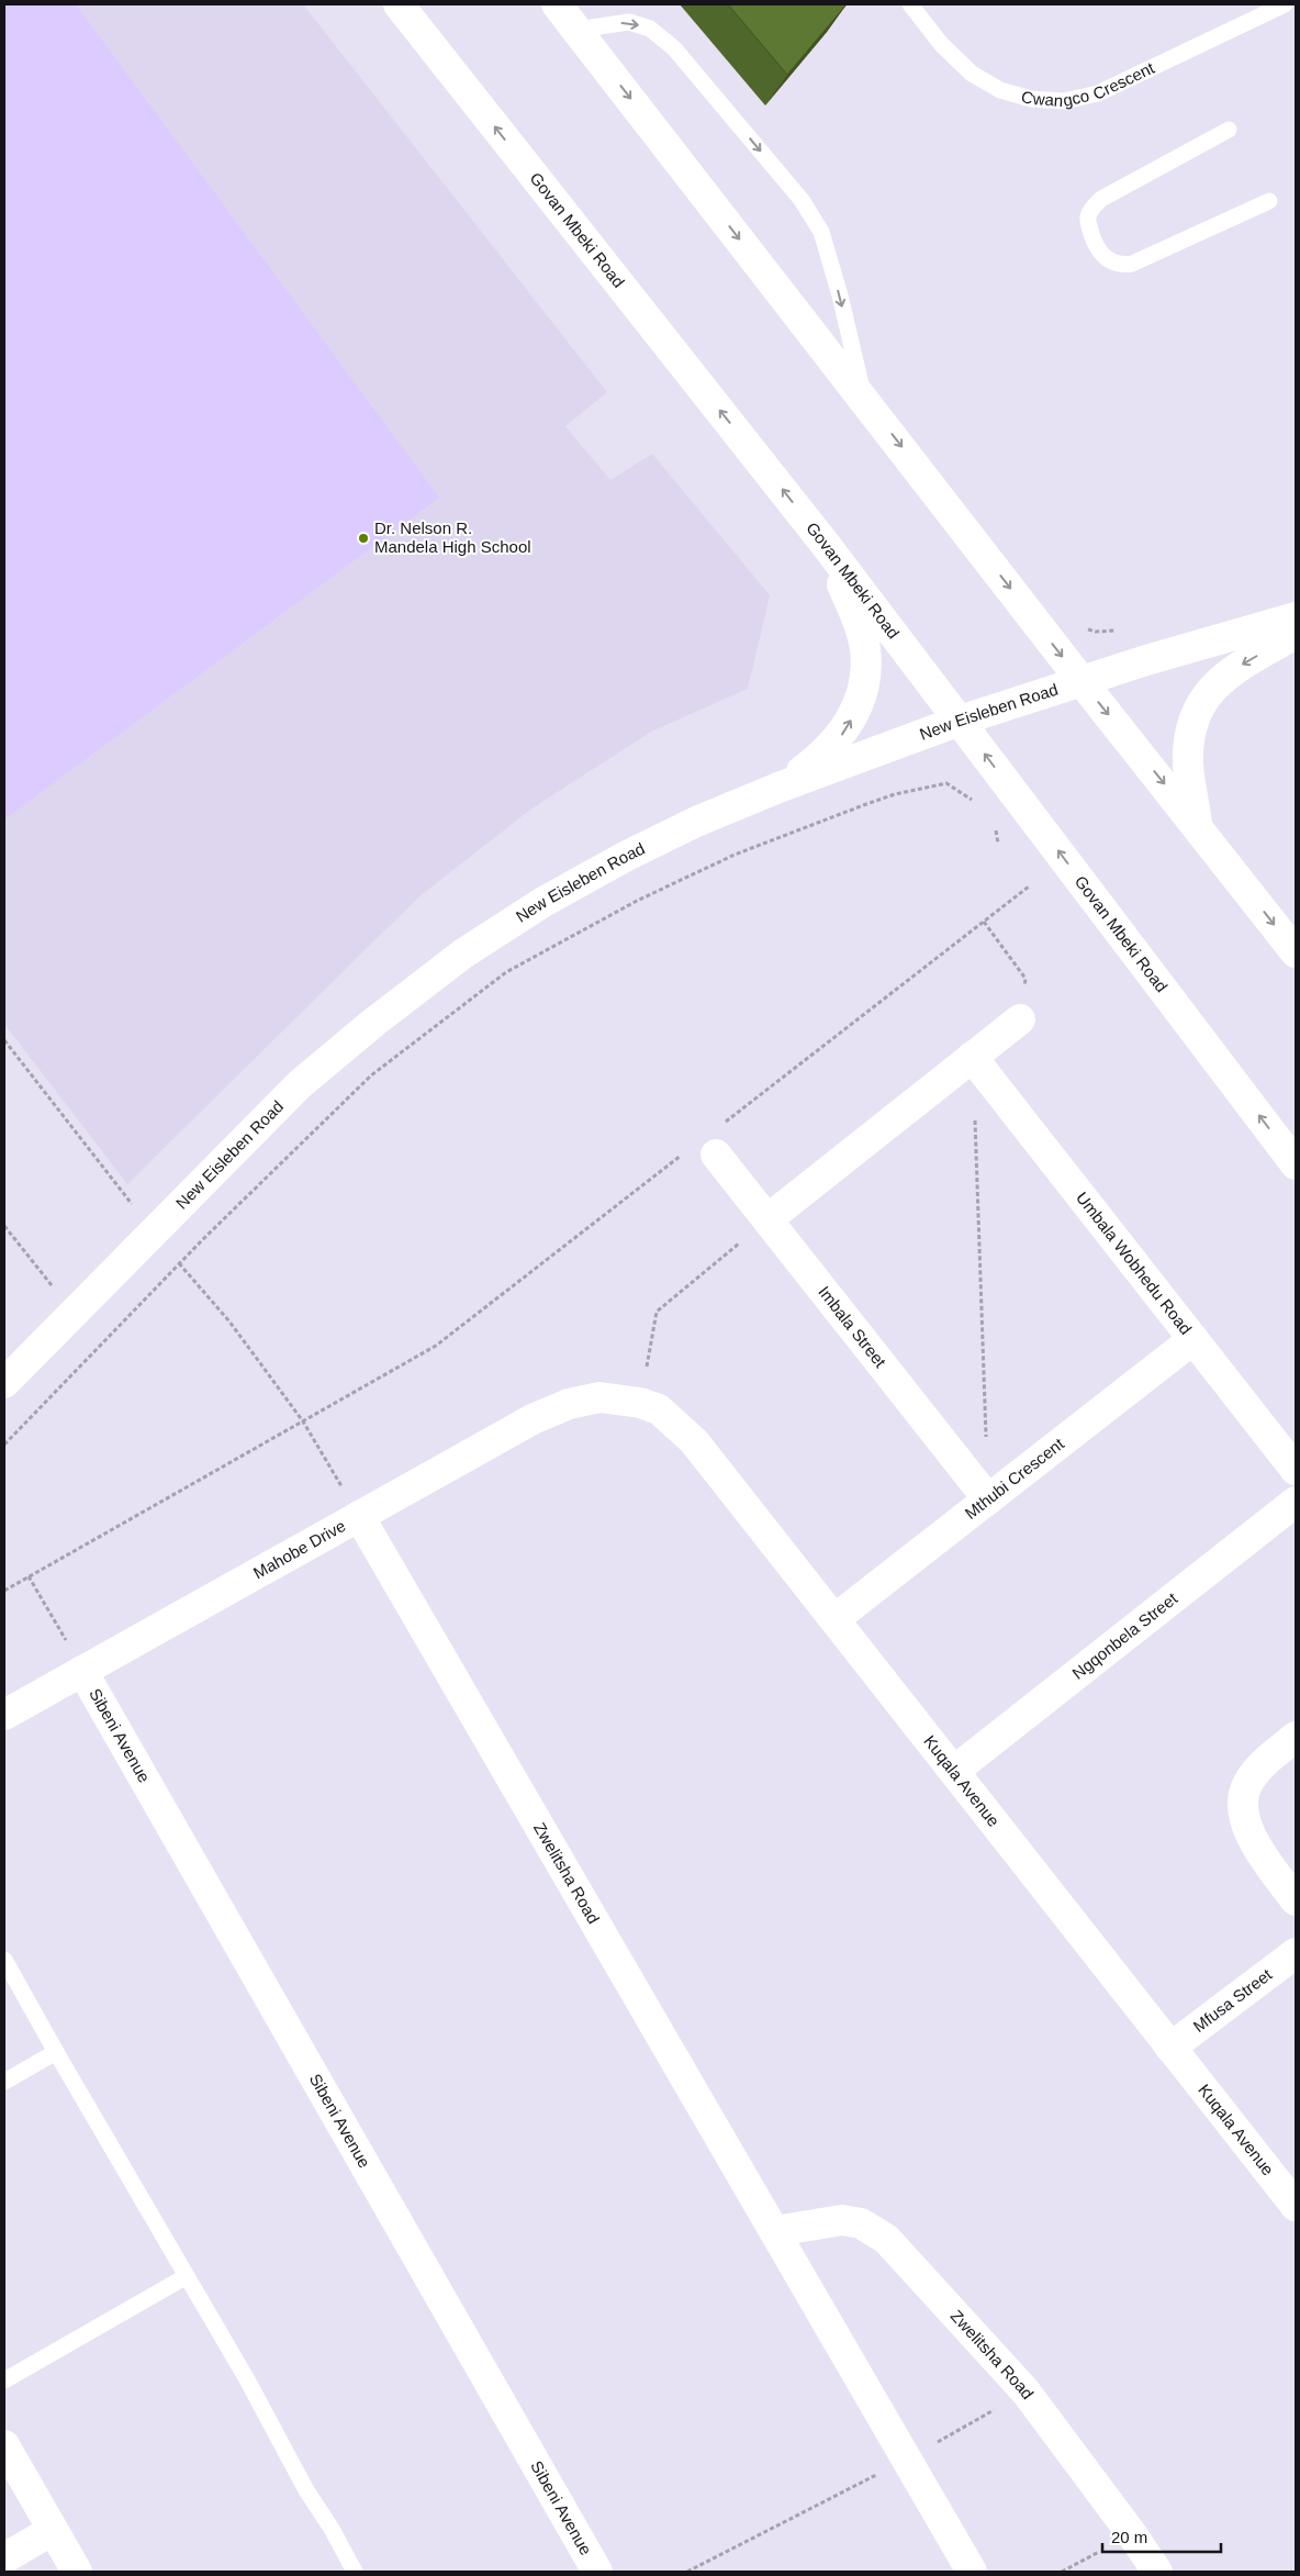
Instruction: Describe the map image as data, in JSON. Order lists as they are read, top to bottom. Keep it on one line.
{"streets":{"street":["Govan Mbeki Road","New Eisleben Road","Umbala Wobhedu Road","Imbala Street","Mthubi Crescent","Mahobe Drive","Ngqonbela Street","Sibeni Avenue","Kuqala Avenue","Zwelitsha Road","Mfusa Street"],"lane":["Cwangco Crescent"]},"crossings":[["Govan Mbeki Road","New Eisleben Road"],["Umbala Wobhedu Road","Mthubi Crescent"],["Imbala Street","Mthubi Crescent"],["Mthubi Crescent","Kuqala Avenue"],["Mahobe Drive","Sibeni Avenue"],["Mahobe Drive","Kuqala Avenue"],["Mahobe Drive","Zwelitsha Road"],["Ngqonbela Street","Kuqala Avenue"],["Kuqala Avenue","Mfusa Street"]],"places":["Dr. Nelson R. Mandela High School"],"scale_bar":"20 m"}
